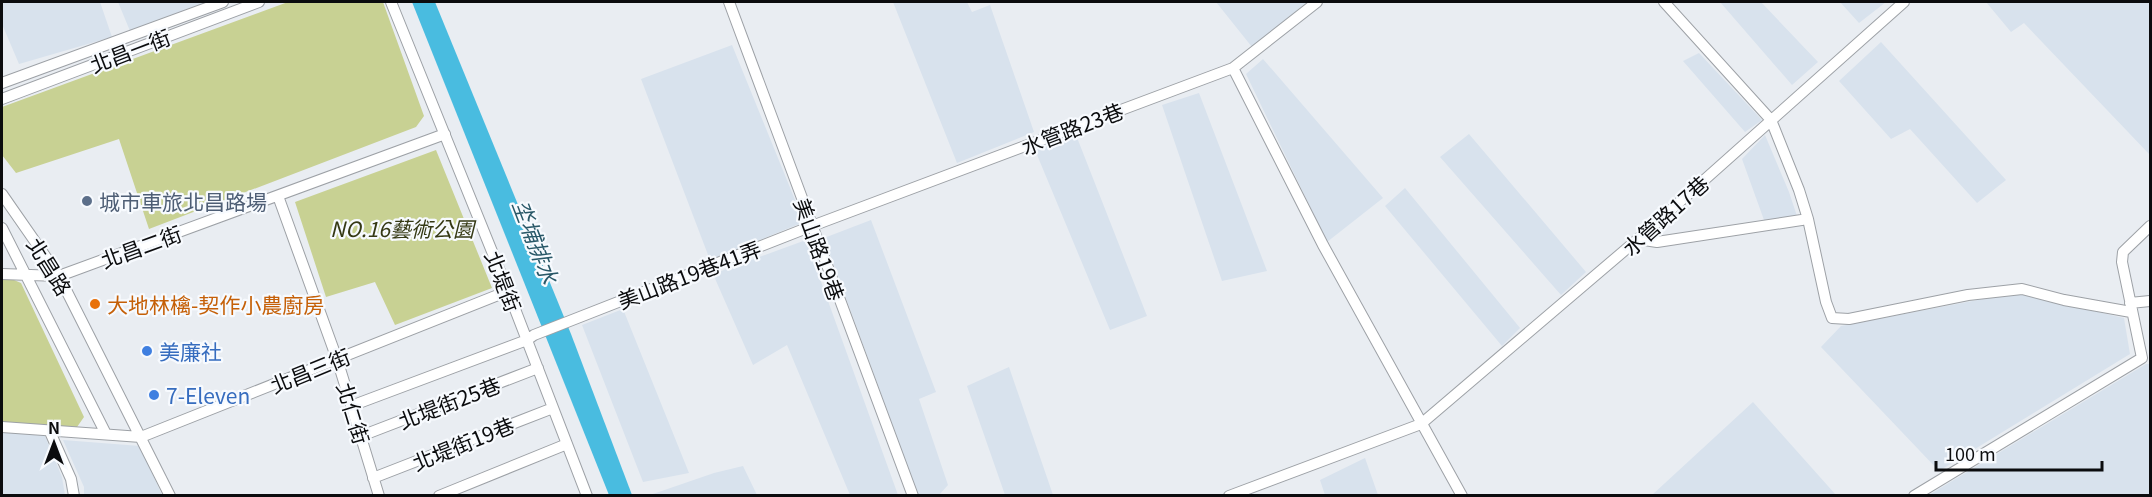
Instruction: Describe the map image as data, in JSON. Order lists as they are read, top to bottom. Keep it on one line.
{"streets":{"street":["北昌一街","水管路23巷","水管路17巷","北昌二街","美山路19巷","北昌路","美山路19巷41弄","北堤街","北昌三街","北堤街25巷","北仁街","北堤街19巷"]},"crossings":[["水管路23巷","美山路19巷"],["水管路23巷","美山路19巷41弄"],["北昌二街","北昌路"],["北昌二街","北堤街"],["北昌二街","北仁街"],["美山路19巷","美山路19巷41弄"],["北昌路","北昌三街"],["美山路19巷41弄","北堤街"],["美山路19巷41弄","北仁街"],["北堤街","北昌三街"],["北堤街","北堤街25巷"],["北堤街","北堤街19巷"],["北昌三街","北仁街"],["北堤街25巷","北仁街"],["北仁街","北堤街19巷"]],"water":["坔埔排水"],"parks":["NO.16藝術公園"],"places":["城市車旅北昌路場","大地林檎-契作小農廚房","美廉社","7-Eleven"],"scale_bar":"100 m","north":"top"}
